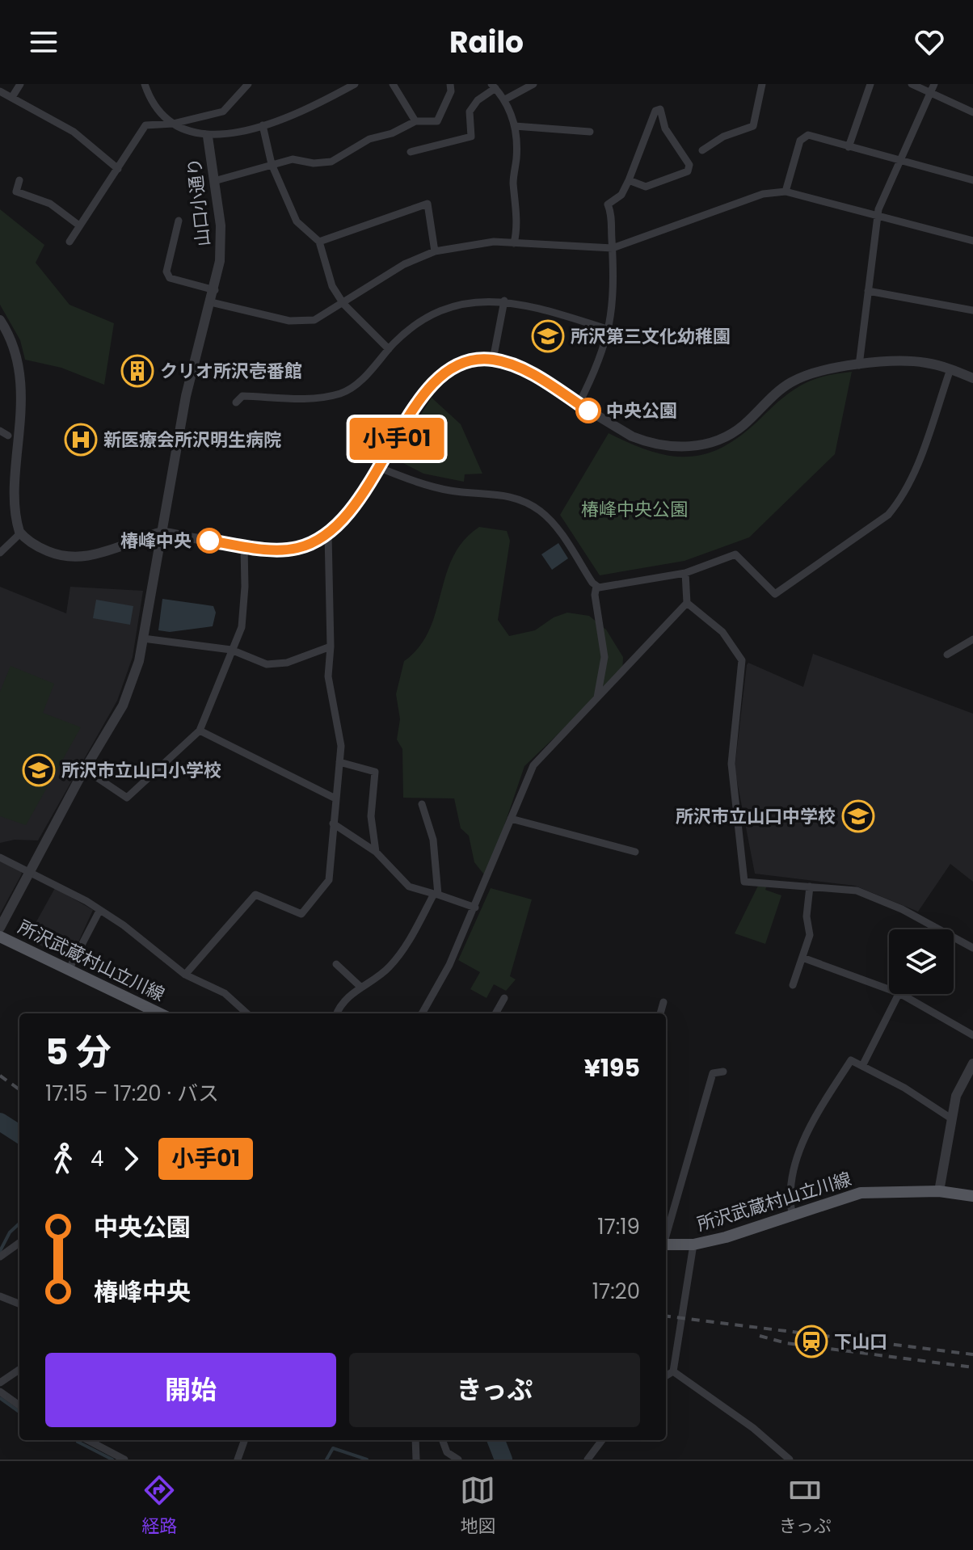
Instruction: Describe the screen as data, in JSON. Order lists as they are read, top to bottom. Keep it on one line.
{"streets":{"main road":["所沢武蔵村山立川線"],"street":["山口小通り"]},"parks":["椿峰中央公園"],"places":{"school or university":["所沢第三文化幼稚園","所沢市立山口小学校","所沢市立山口中学校"],"building":["クリオ所沢壱番館"],"other":["中央公園","椿峰中央"],"hospital":["新医療会所沢明生病院"],"station":["下山口"]},"lines":["bus line 小手01"],"page":{"header":"Railo","on_map":"小手01","heading":["5 分","17:15 – 17:20 · バス","¥195"],"legs":["4","小手01"],"list":[{"name":"中央公園","value":"17:19"},{"name":"椿峰中央","value":"17:20"}],"buttons":["開始","きっぷ"],"tabs":["経路","地図","きっぷ"]}}
